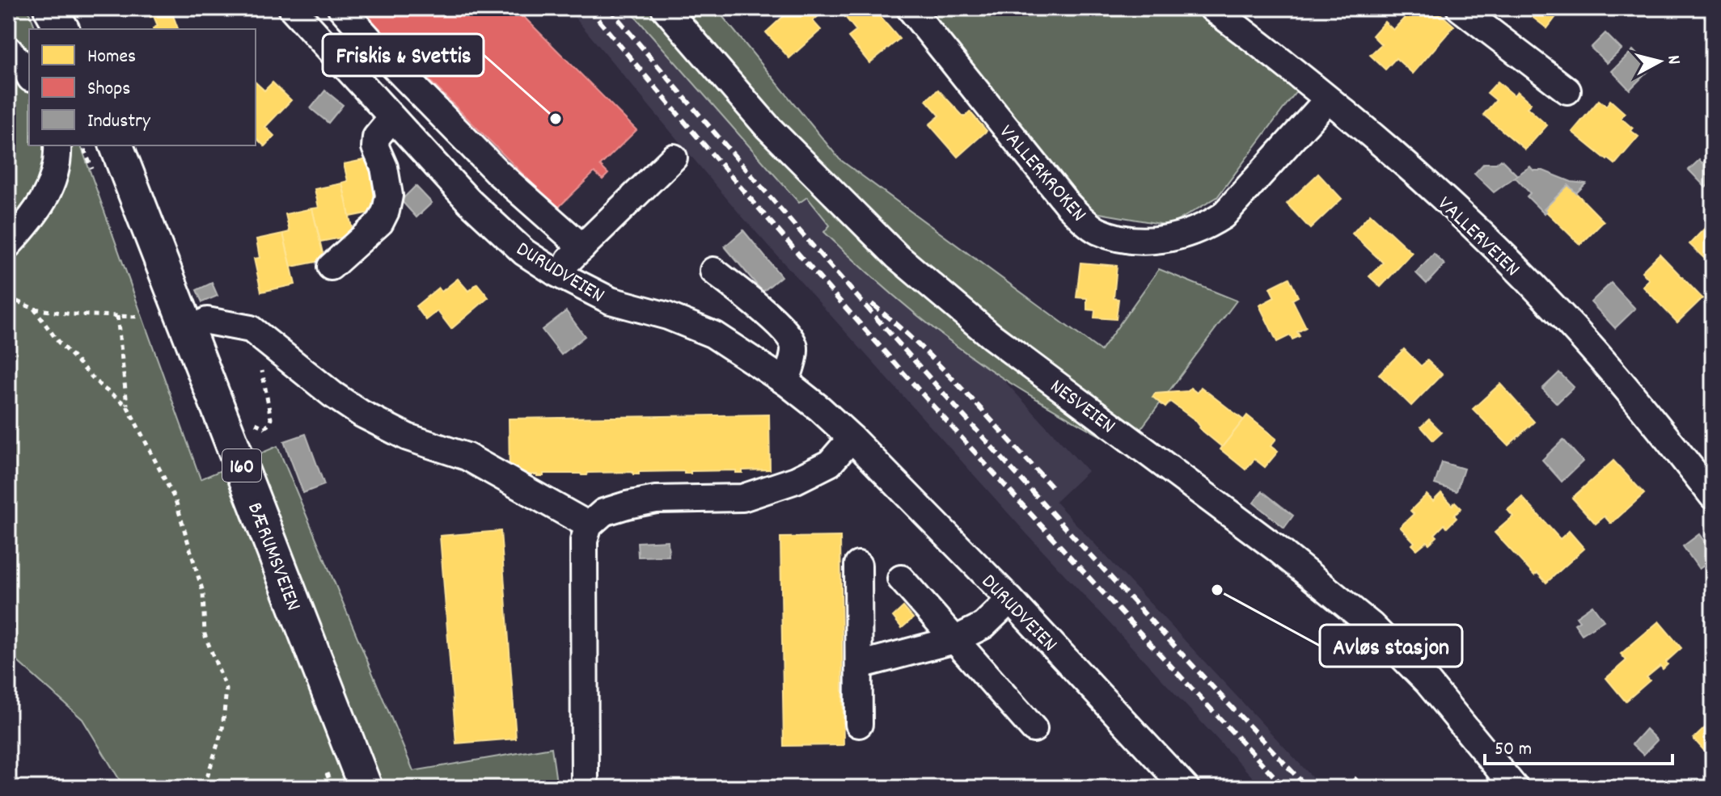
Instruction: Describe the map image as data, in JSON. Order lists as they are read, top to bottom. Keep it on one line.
{"streets":{"main road":["160","BÆRUMSVEIEN"],"street":["VALLERKROKEN","VALLERVEIEN","DURUDVEIEN","NESVEIEN"]},"crossings":[["VALLERKROKEN","VALLERVEIEN"]],"places":["Friskis & Svettis","Avløs stasjon"],"legend":["Homes","Shops","Industry"],"scale_bar":"50 m","north":"right"}
